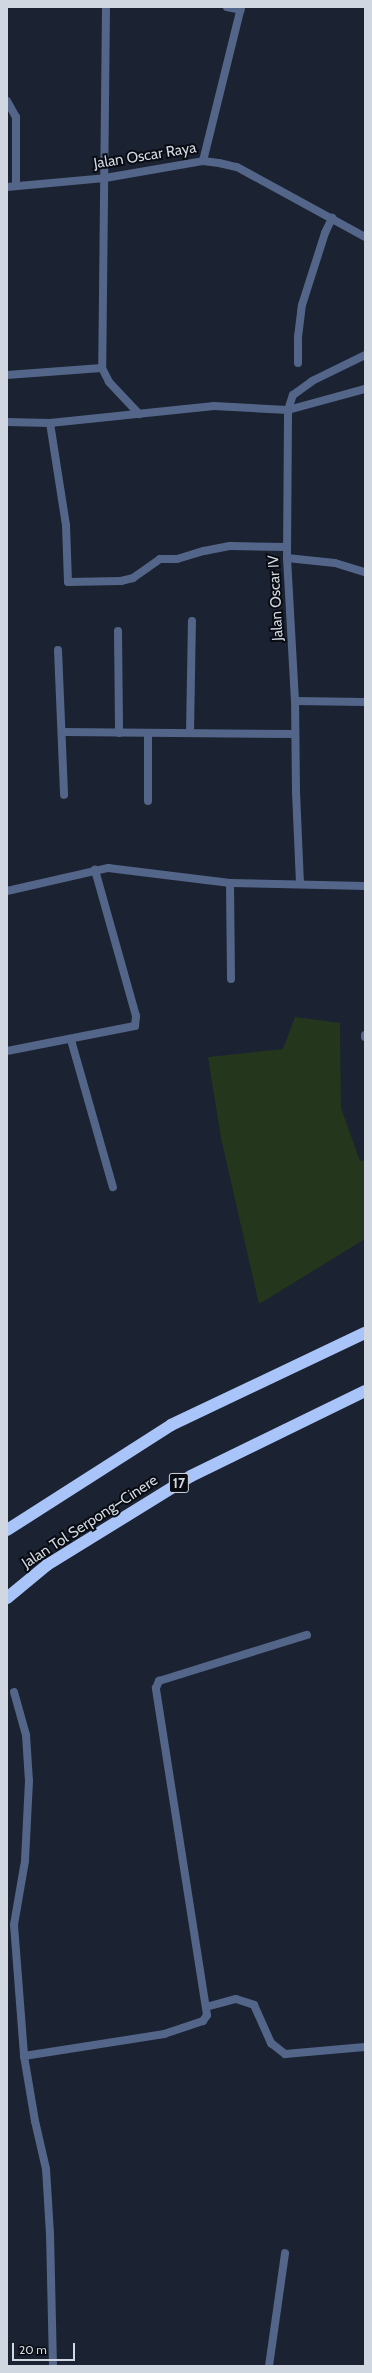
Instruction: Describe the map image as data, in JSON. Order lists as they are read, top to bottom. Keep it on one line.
{"streets":{"highway":["17","Jalan Tol Serpong–Cinere"],"street":["Jalan Oscar Raya","Jalan Oscar IV"]},"scale_bar":"20 m"}
